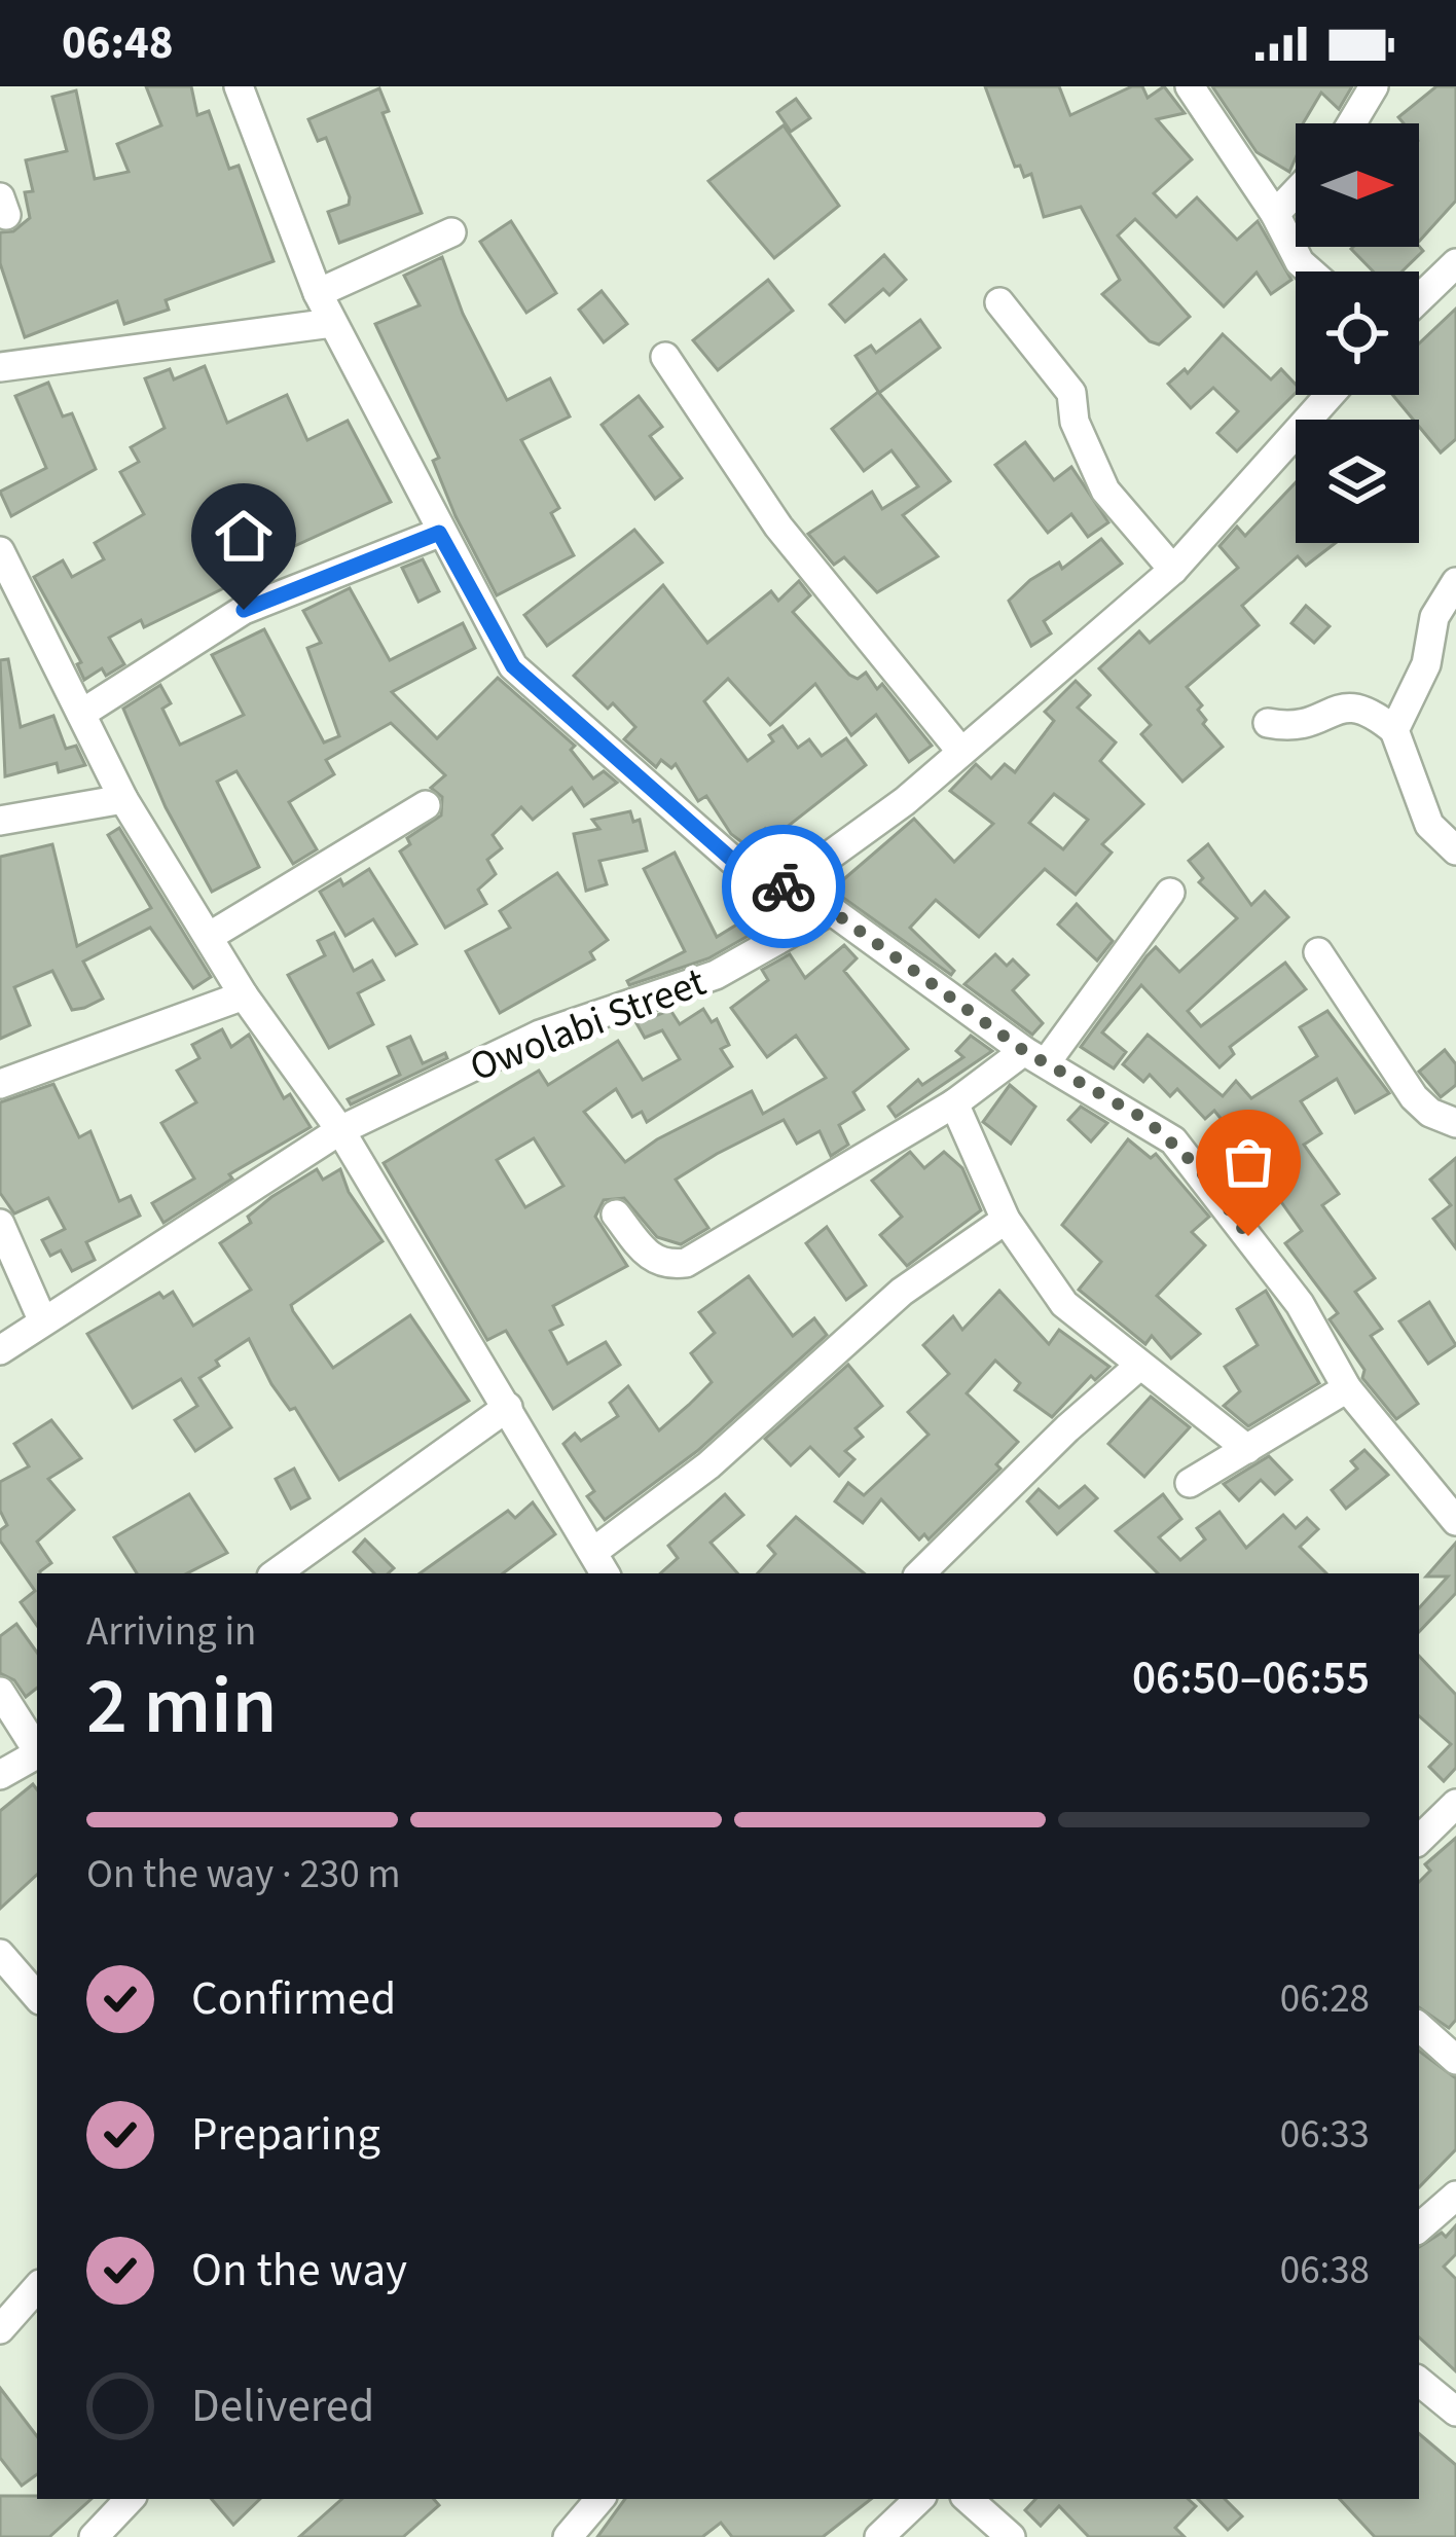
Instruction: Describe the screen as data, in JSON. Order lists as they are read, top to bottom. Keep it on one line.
{"streets":{"street":["Owolabi Street"]},"north":"right","page":{"status":"06:48","heading":["2 min","Arriving in","06:50–06:55"],"bar":"On the way · 230 m","list":[["Confirmed","06:28"],["Preparing","06:33"],["On the way","06:38"],"Delivered"]}}
